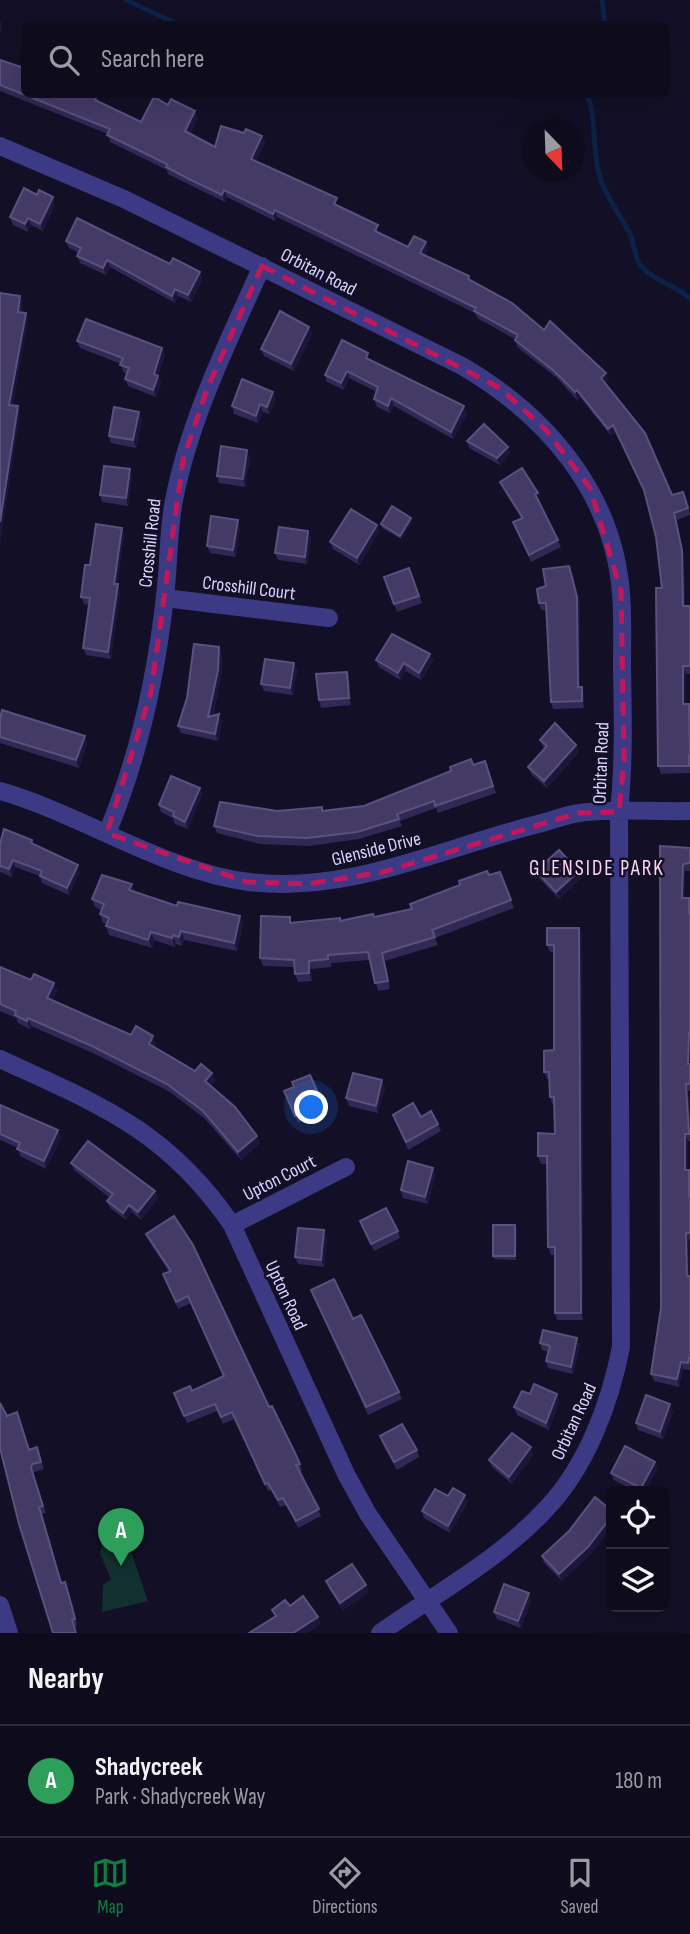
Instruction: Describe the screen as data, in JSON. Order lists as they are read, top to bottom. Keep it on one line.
{"streets":{"street":["Orbitan Road","Crosshill Road","Crosshill Court","Glenside Drive","Upton Court","Upton Road"]},"crossings":[["Orbitan Road","Crosshill Road"],["Orbitan Road","Glenside Drive"],["Orbitan Road","Upton Road"],["Crosshill Road","Crosshill Court"],["Crosshill Road","Glenside Drive"],["Upton Court","Upton Road"]],"districts":["GLENSIDE PARK"],"north":"bottom right","page":{"search":"Search here","pins":"A","heading":"Nearby","list":[{"mark":"A","name":"Shadycreek","note":"Park · Shadycreek Way","value":"180 m"}],"nav":["Map","Directions","Saved"]}}
